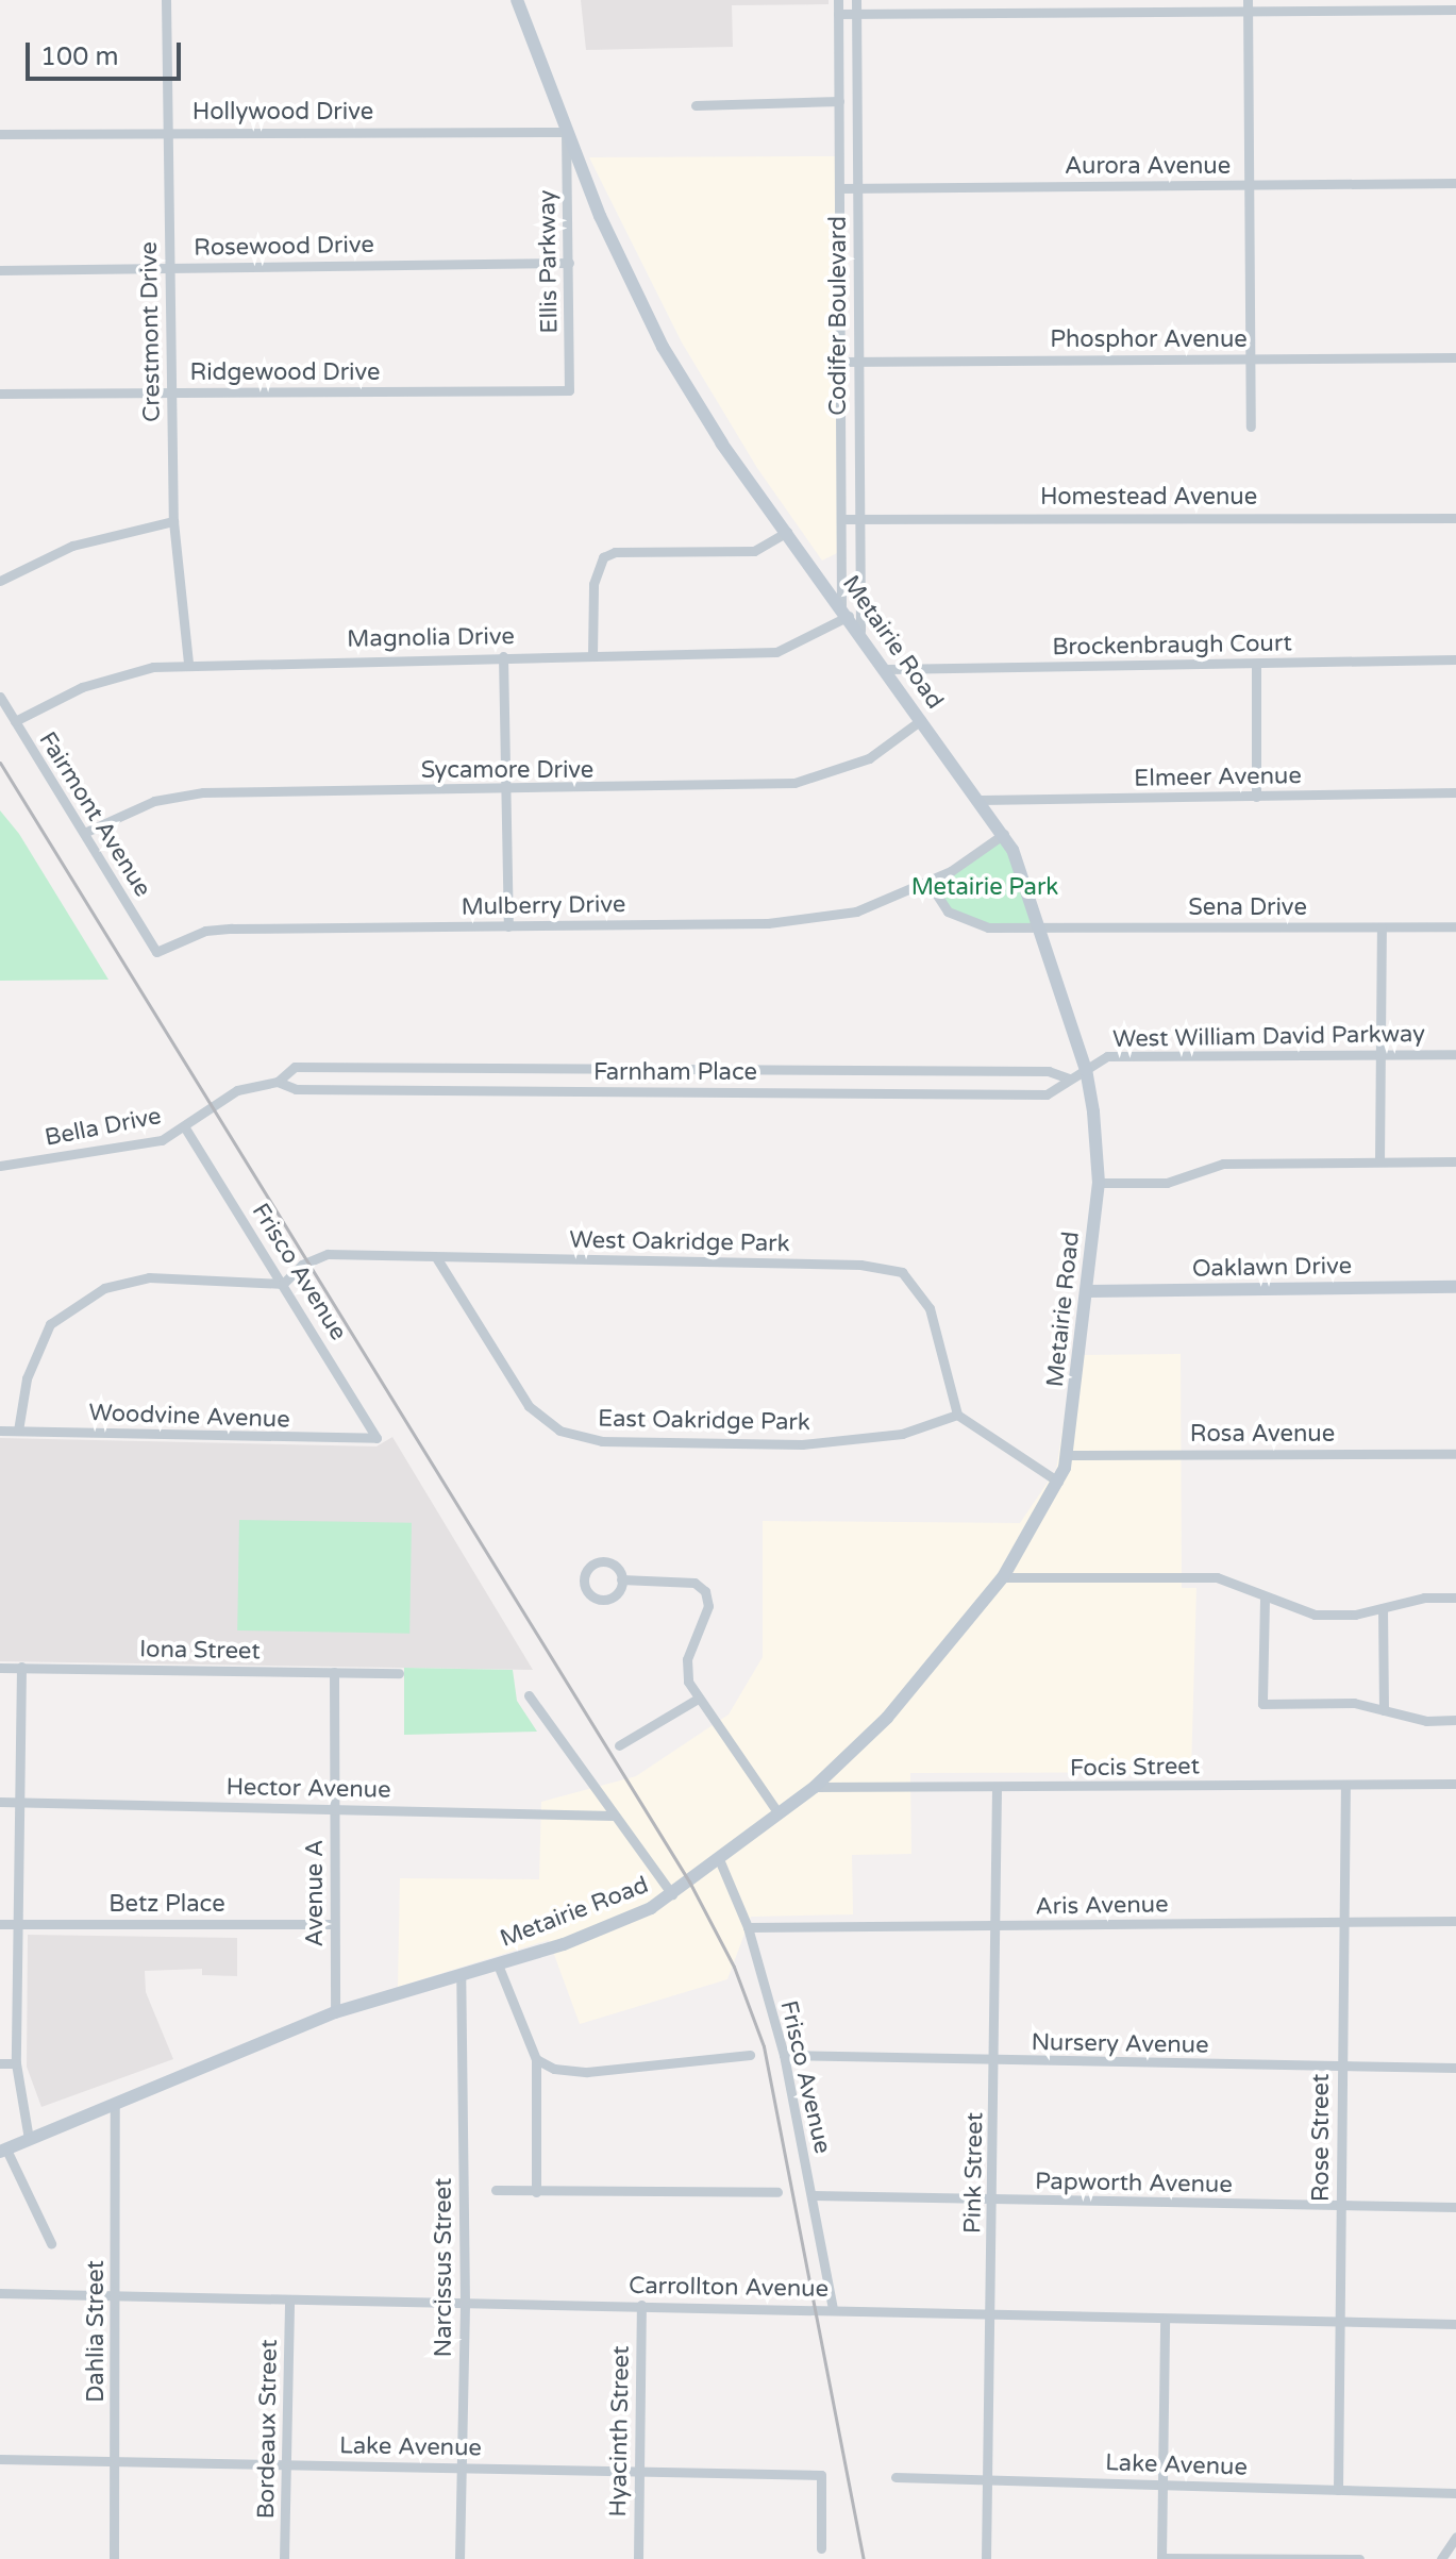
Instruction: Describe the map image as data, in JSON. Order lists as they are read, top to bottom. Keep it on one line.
{"streets":{"main road":["Metairie Road","Oaklawn Drive"],"street":["Hollywood Drive","Aurora Avenue","Rosewood Drive","Ellis Parkway","Codifer Boulevard","Crestmont Drive","Phosphor Avenue","Ridgewood Drive","Homestead Avenue","Magnolia Drive","Brockenbraugh Court","Sycamore Drive","Elmeer Avenue","Fairmont Avenue","Mulberry Drive","Sena Drive","West William David Parkway","Farnham Place","Bella Drive","West Oakridge Park","Frisco Avenue","Woodvine Avenue","East Oakridge Park","Rosa Avenue","Iona Street","Focis Street","Hector Avenue","Avenue A","Betz Place","Aris Avenue","Nursery Avenue","Rose Street","Pink Street","Papworth Avenue","Narcissus Street","Carrollton Avenue","Dahlia Street","Bordeaux Street","Hyacinth Street","Lake Avenue"]},"crossings":[["Hollywood Drive","Ellis Parkway"],["Hollywood Drive","Crestmont Drive"],["Hollywood Drive","Metairie Road"],["Aurora Avenue","Codifer Boulevard"],["Rosewood Drive","Ellis Parkway"],["Rosewood Drive","Crestmont Drive"],["Ellis Parkway","Ridgewood Drive"],["Ellis Parkway","Metairie Road"],["Codifer Boulevard","Phosphor Avenue"],["Codifer Boulevard","Homestead Avenue"],["Codifer Boulevard","Magnolia Drive"],["Codifer Boulevard","Metairie Road"],["Crestmont Drive","Ridgewood Drive"],["Crestmont Drive","Magnolia Drive"],["Magnolia Drive","Metairie Road"],["Magnolia Drive","Fairmont Avenue"],["Metairie Road","Brockenbraugh Court"],["Metairie Road","Sycamore Drive"],["Metairie Road","Elmeer Avenue"],["Metairie Road","Mulberry Drive"],["Metairie Road","Sena Drive"],["Metairie Road","West William David Parkway"],["Metairie Road","Farnham Place"],["Metairie Road","Oaklawn Drive"],["Metairie Road","Frisco Avenue"],["Metairie Road","Rosa Avenue"],["Metairie Road","Focis Street"],["Metairie Road","Avenue A"],["Metairie Road","Narcissus Street"],["Metairie Road","Dahlia Street"],["Sycamore Drive","Fairmont Avenue"],["Fairmont Avenue","Mulberry Drive"],["West William David Parkway","Farnham Place"],["Farnham Place","Bella Drive"],["Bella Drive","Frisco Avenue"],["West Oakridge Park","Frisco Avenue"],["West Oakridge Park","East Oakridge Park"],["Frisco Avenue","Woodvine Avenue"],["Frisco Avenue","Aris Avenue"],["Frisco Avenue","Nursery Avenue"],["Frisco Avenue","Papworth Avenue"],["Frisco Avenue","Carrollton Avenue"],["Iona Street","Avenue A"],["Focis Street","Rose Street"],["Focis Street","Pink Street"],["Hector Avenue","Avenue A"],["Avenue A","Betz Place"],["Aris Avenue","Rose Street"],["Aris Avenue","Pink Street"],["Nursery Avenue","Rose Street"],["Nursery Avenue","Pink Street"],["Rose Street","Papworth Avenue"],["Rose Street","Carrollton Avenue"],["Rose Street","Lake Avenue"],["Pink Street","Papworth Avenue"],["Pink Street","Carrollton Avenue"],["Pink Street","Lake Avenue"],["Narcissus Street","Carrollton Avenue"],["Narcissus Street","Lake Avenue"],["Carrollton Avenue","Dahlia Street"],["Carrollton Avenue","Bordeaux Street"],["Carrollton Avenue","Hyacinth Street"],["Dahlia Street","Lake Avenue"],["Bordeaux Street","Lake Avenue"],["Hyacinth Street","Lake Avenue"]],"parks":["Metairie Park"],"scale_bar":"100 m"}
